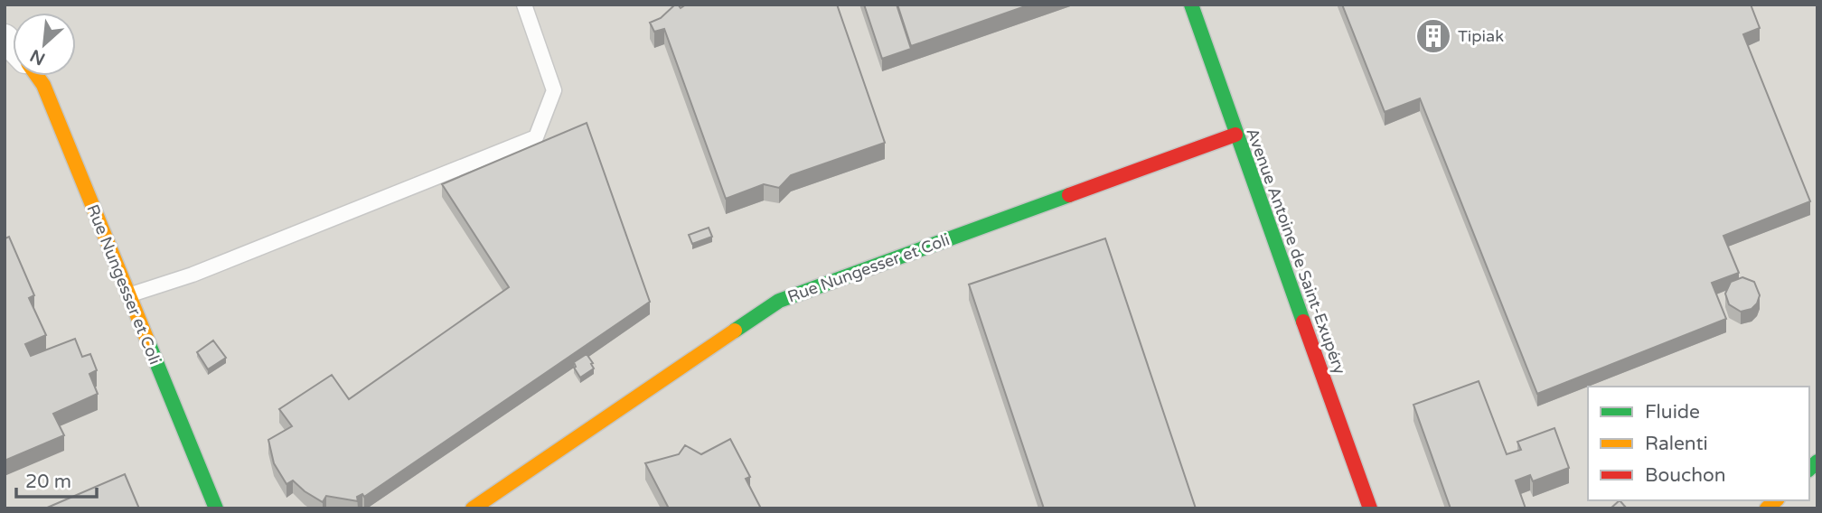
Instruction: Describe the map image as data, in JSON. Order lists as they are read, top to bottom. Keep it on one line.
{"streets":{"street":["Avenue Antoine de Saint-Exupéry","Rue Nungesser et Coli"]},"crossings":[["Avenue Antoine de Saint-Exupéry","Rue Nungesser et Coli"]],"places":{"building":["Tipiak"]},"legend":["Fluide","Ralenti","Bouchon"],"scale_bar":"20 m","north":"bottom left"}
